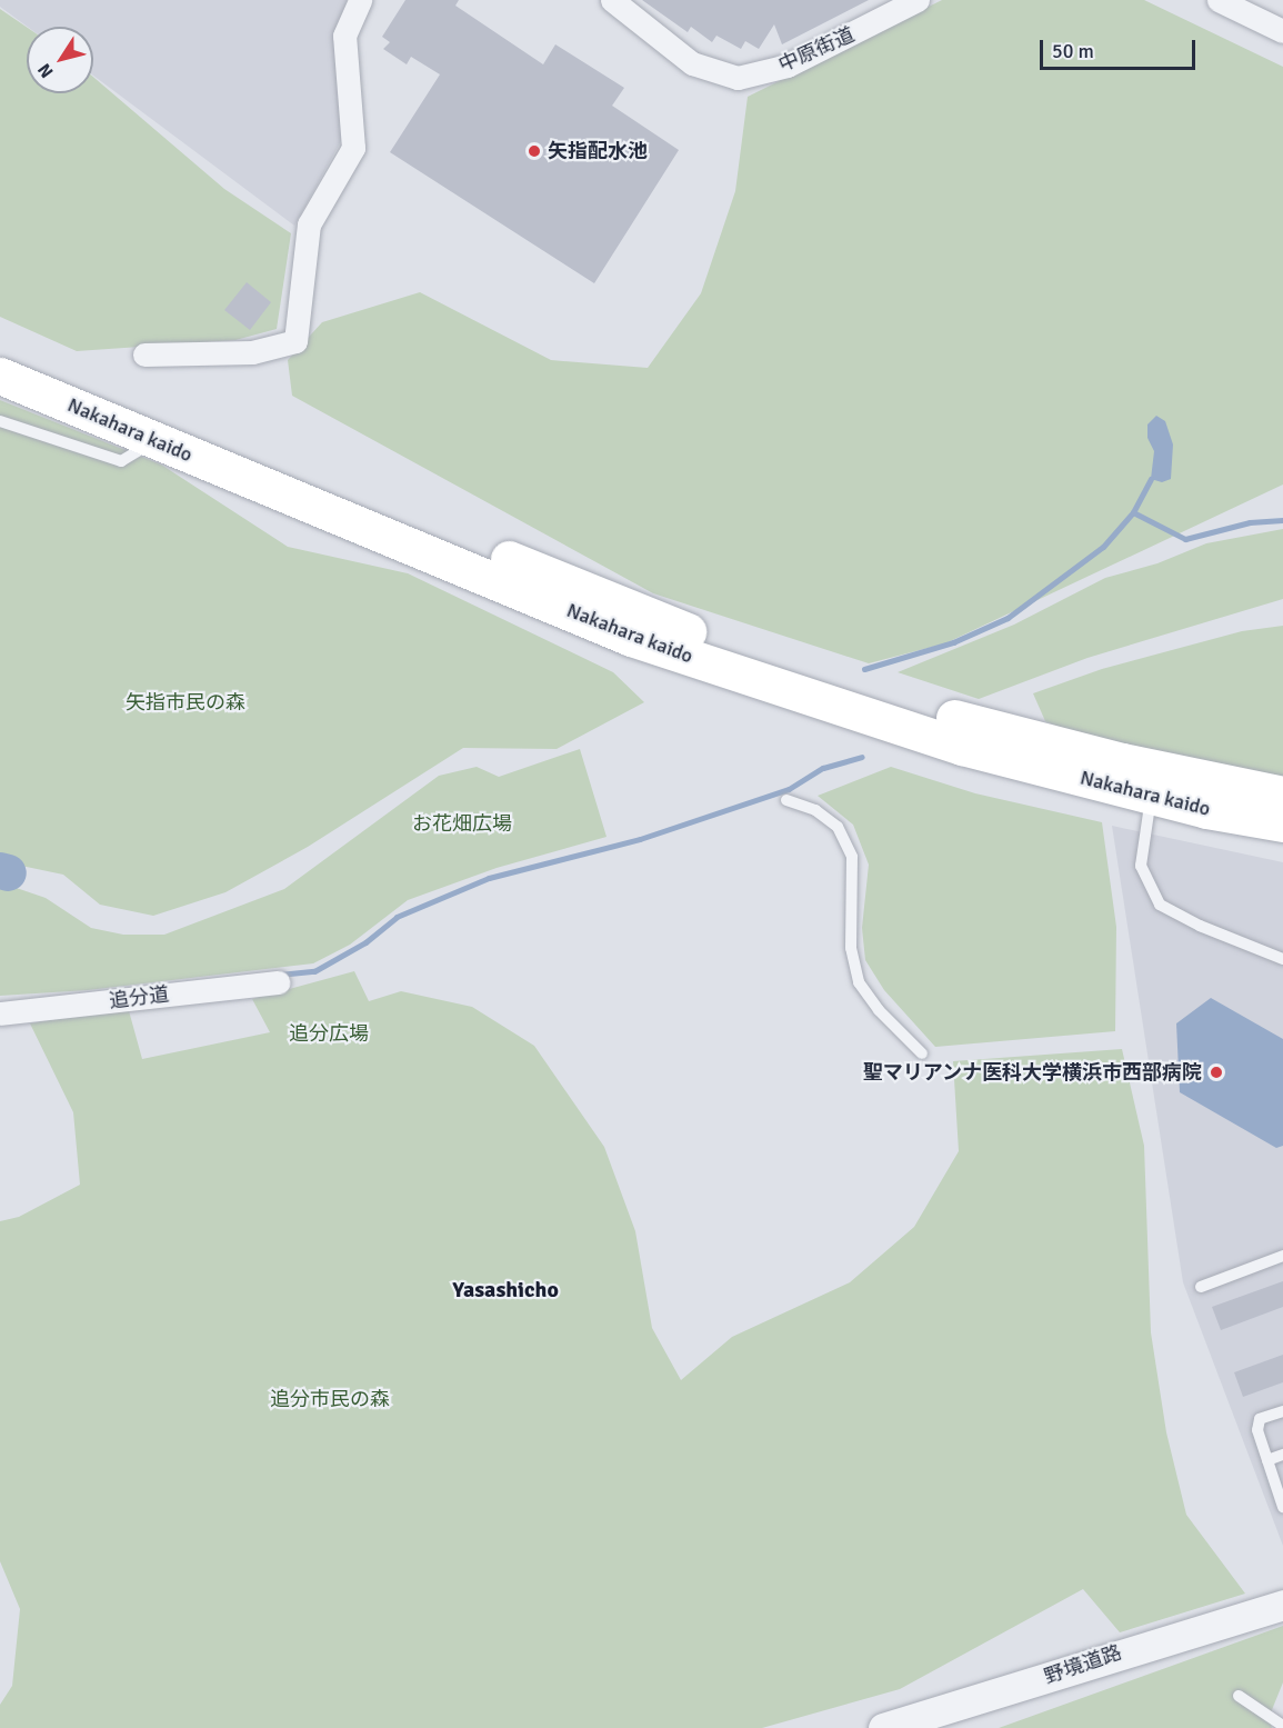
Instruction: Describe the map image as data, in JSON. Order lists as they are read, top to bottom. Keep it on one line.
{"streets":{"main road":["Nakahara kaido"],"street":["中原街道","追分道","野境道路"]},"districts":["Yasashicho"],"parks":["矢指市民の森","お花畑広場","追分広場","追分市民の森"],"places":["矢指配水池","聖マリアンナ医科大学横浜市西部病院"],"scale_bar":"50 m","north":"bottom left"}
